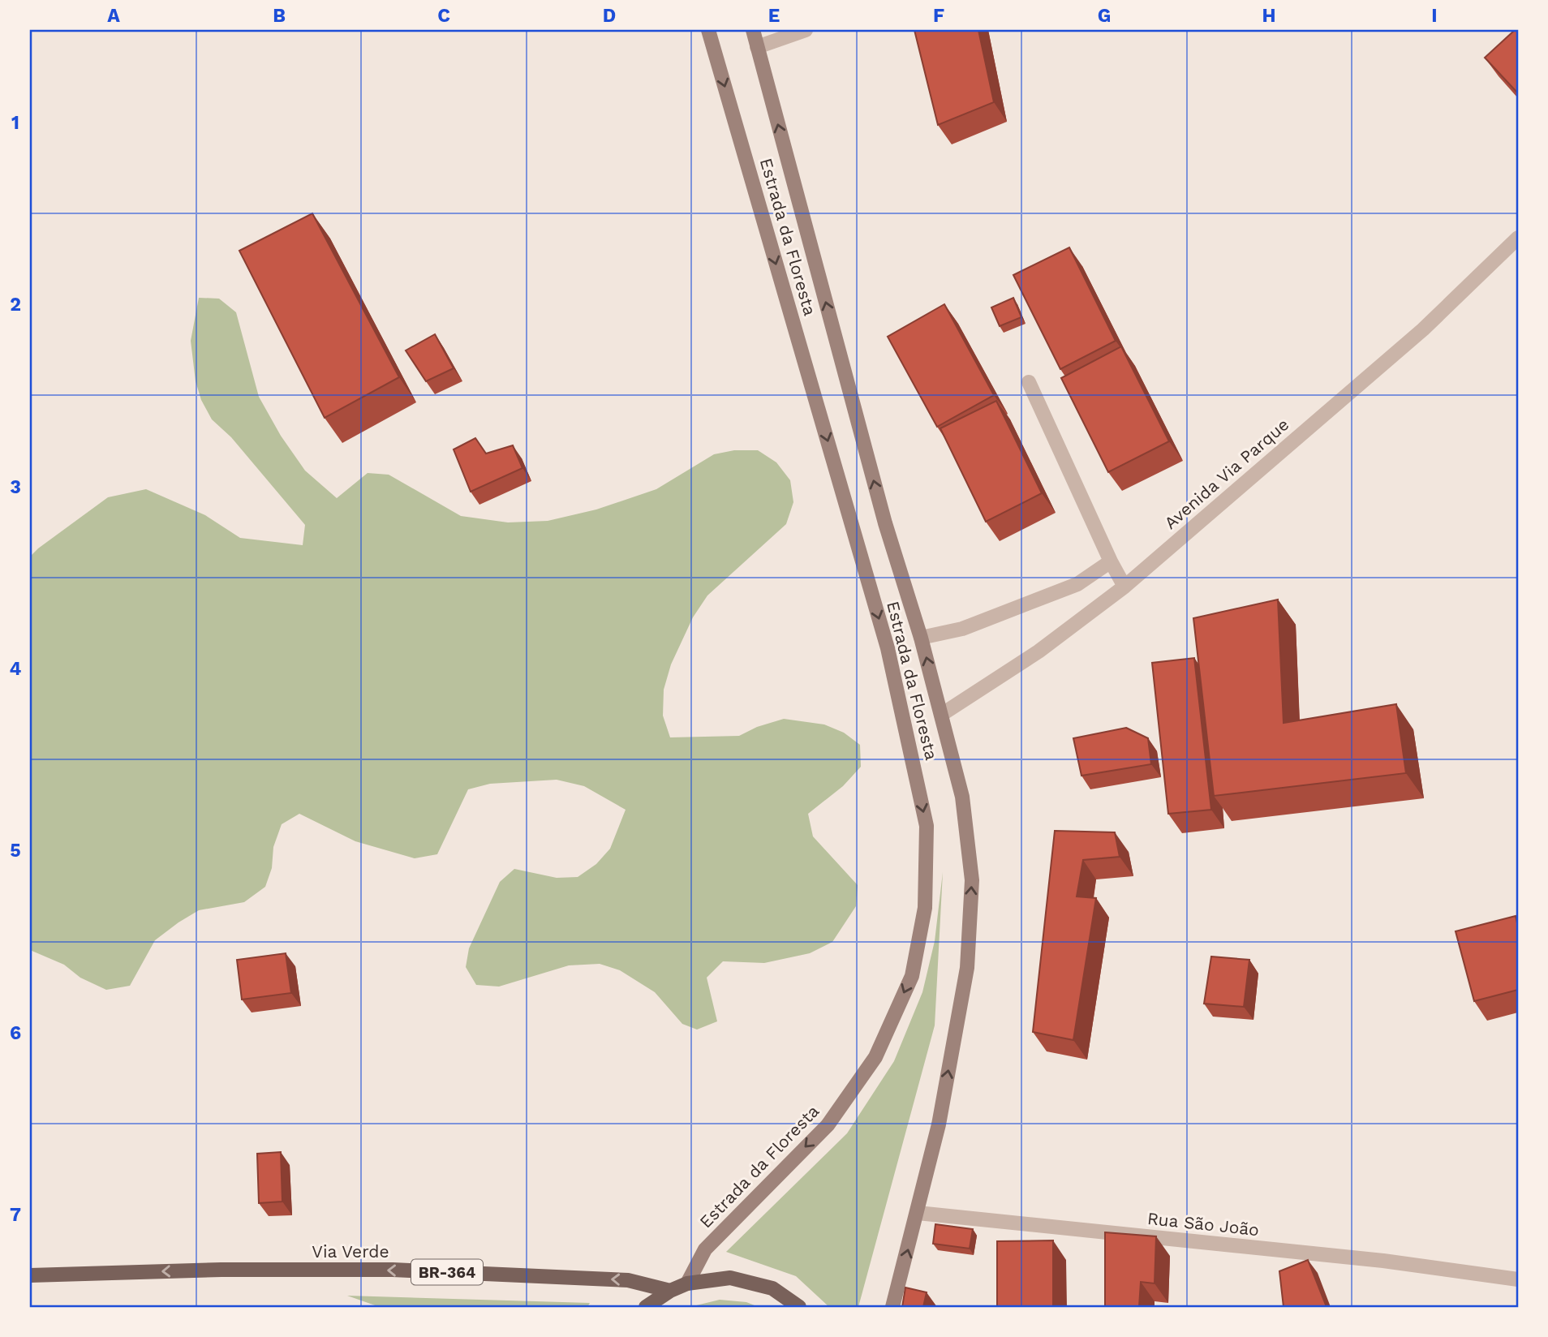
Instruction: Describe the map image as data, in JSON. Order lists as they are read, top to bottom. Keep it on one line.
{"streets":{"main road":["Estrada da Floresta","Via Verde","BR-364"],"street":["Avenida Via Parque","Rua São João"]},"crossings":[["Estrada da Floresta","Avenida Via Parque"],["Estrada da Floresta","Rua São João"]],"one_way":["Via Verde"],"grid":{"columns":["A","B","C","D","E","F","G","H","I"],"rows":["1","2","3","4","5","6","7"]}}
